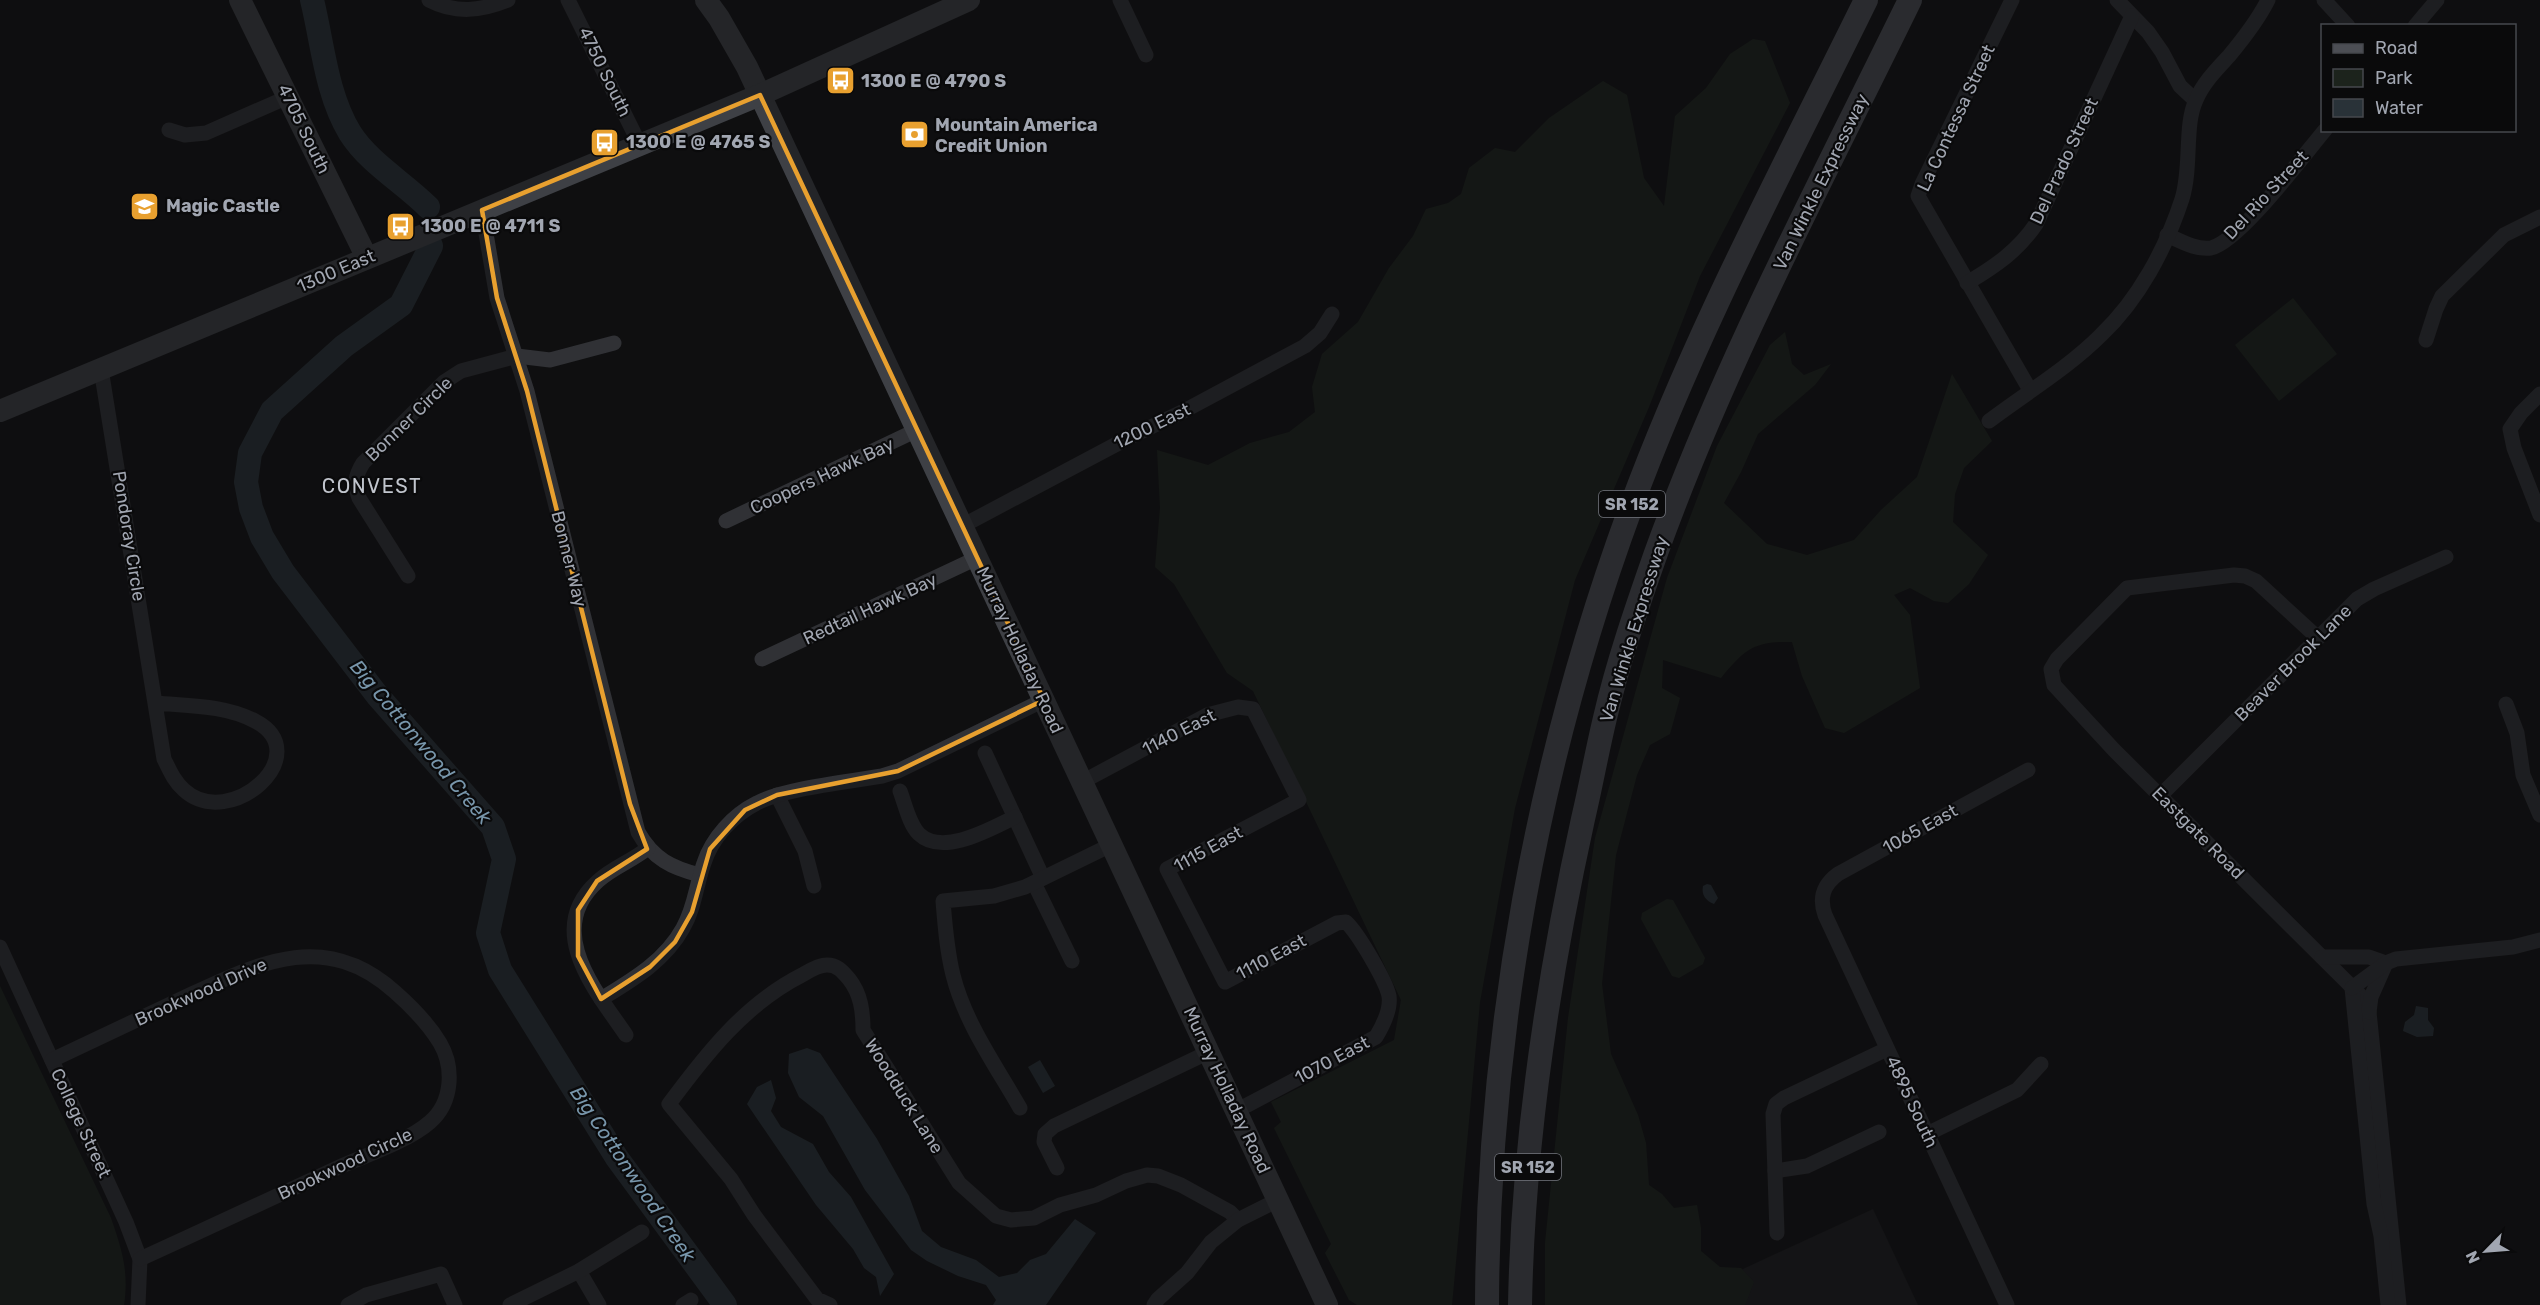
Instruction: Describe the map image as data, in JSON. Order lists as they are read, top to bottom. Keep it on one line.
{"streets":{"main road":["4705 South","Van Winkle Expressway","1300 East","SR 152","Murray Holladay Road"],"street":["4750 South","La Contessa Street","Del Prado Street","Del Rio Street","Bonner Circle","1200 East","Coopers Hawk Bay","Pondoray Circle","Bonner Way","Redtail Hawk Bay","Beaver Brook Lane","1140 East","1065 East","Eastgate Road","1115 East","1110 East","Brookwood Drive","1070 East","Woodduck Lane","4895 South","College Street","Brookwood Circle"]},"crossings":[["4750 South","1300 East"],["La Contessa Street","Del Prado Street"],["4705 South","1300 East"],["1300 East","Pondoray Circle"],["1300 East","Bonner Way"],["1300 East","Murray Holladay Road"],["Bonner Circle","Bonner Way"],["1200 East","Murray Holladay Road"],["Coopers Hawk Bay","Murray Holladay Road"],["Redtail Hawk Bay","Murray Holladay Road"],["Murray Holladay Road","1140 East"],["Murray Holladay Road","1070 East"],["Beaver Brook Lane","Eastgate Road"],["1140 East","1115 East"],["1065 East","4895 South"],["1115 East","1110 East"],["1110 East","1070 East"],["Brookwood Drive","College Street"],["Brookwood Drive","Brookwood Circle"],["College Street","Brookwood Circle"]],"districts":["CONVEST"],"water":["Big Cottonwood Creek"],"places":{"bus stop":["1300 E @ 4790 S","1300 E @ 4765 S","1300 E @ 4711 S"],"bank":["Mountain America Credit Union"],"school or university":["Magic Castle"]},"legend":["Road","Park","Water"],"north":"bottom left"}
